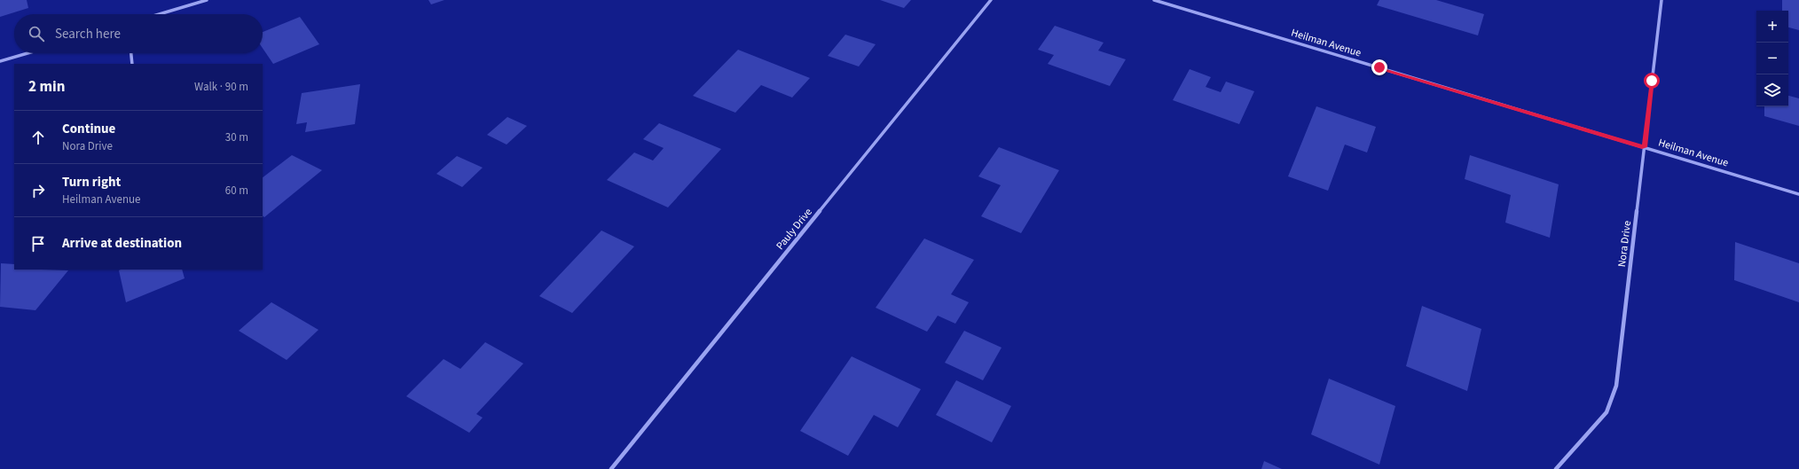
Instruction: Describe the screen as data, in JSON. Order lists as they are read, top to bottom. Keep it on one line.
{"streets":{"street":["Heilman Avenue","Pauly Drive","Nora Drive"]},"crossings":[["Heilman Avenue","Nora Drive"]],"page":{"map_buttons":["+","−"],"search":"Search here","heading":["2 min","Walk · 90 m"],"list":[["Continue","Nora Drive","30 m"],["Turn right","Heilman Avenue","60 m"],"Arrive at destination"]}}
